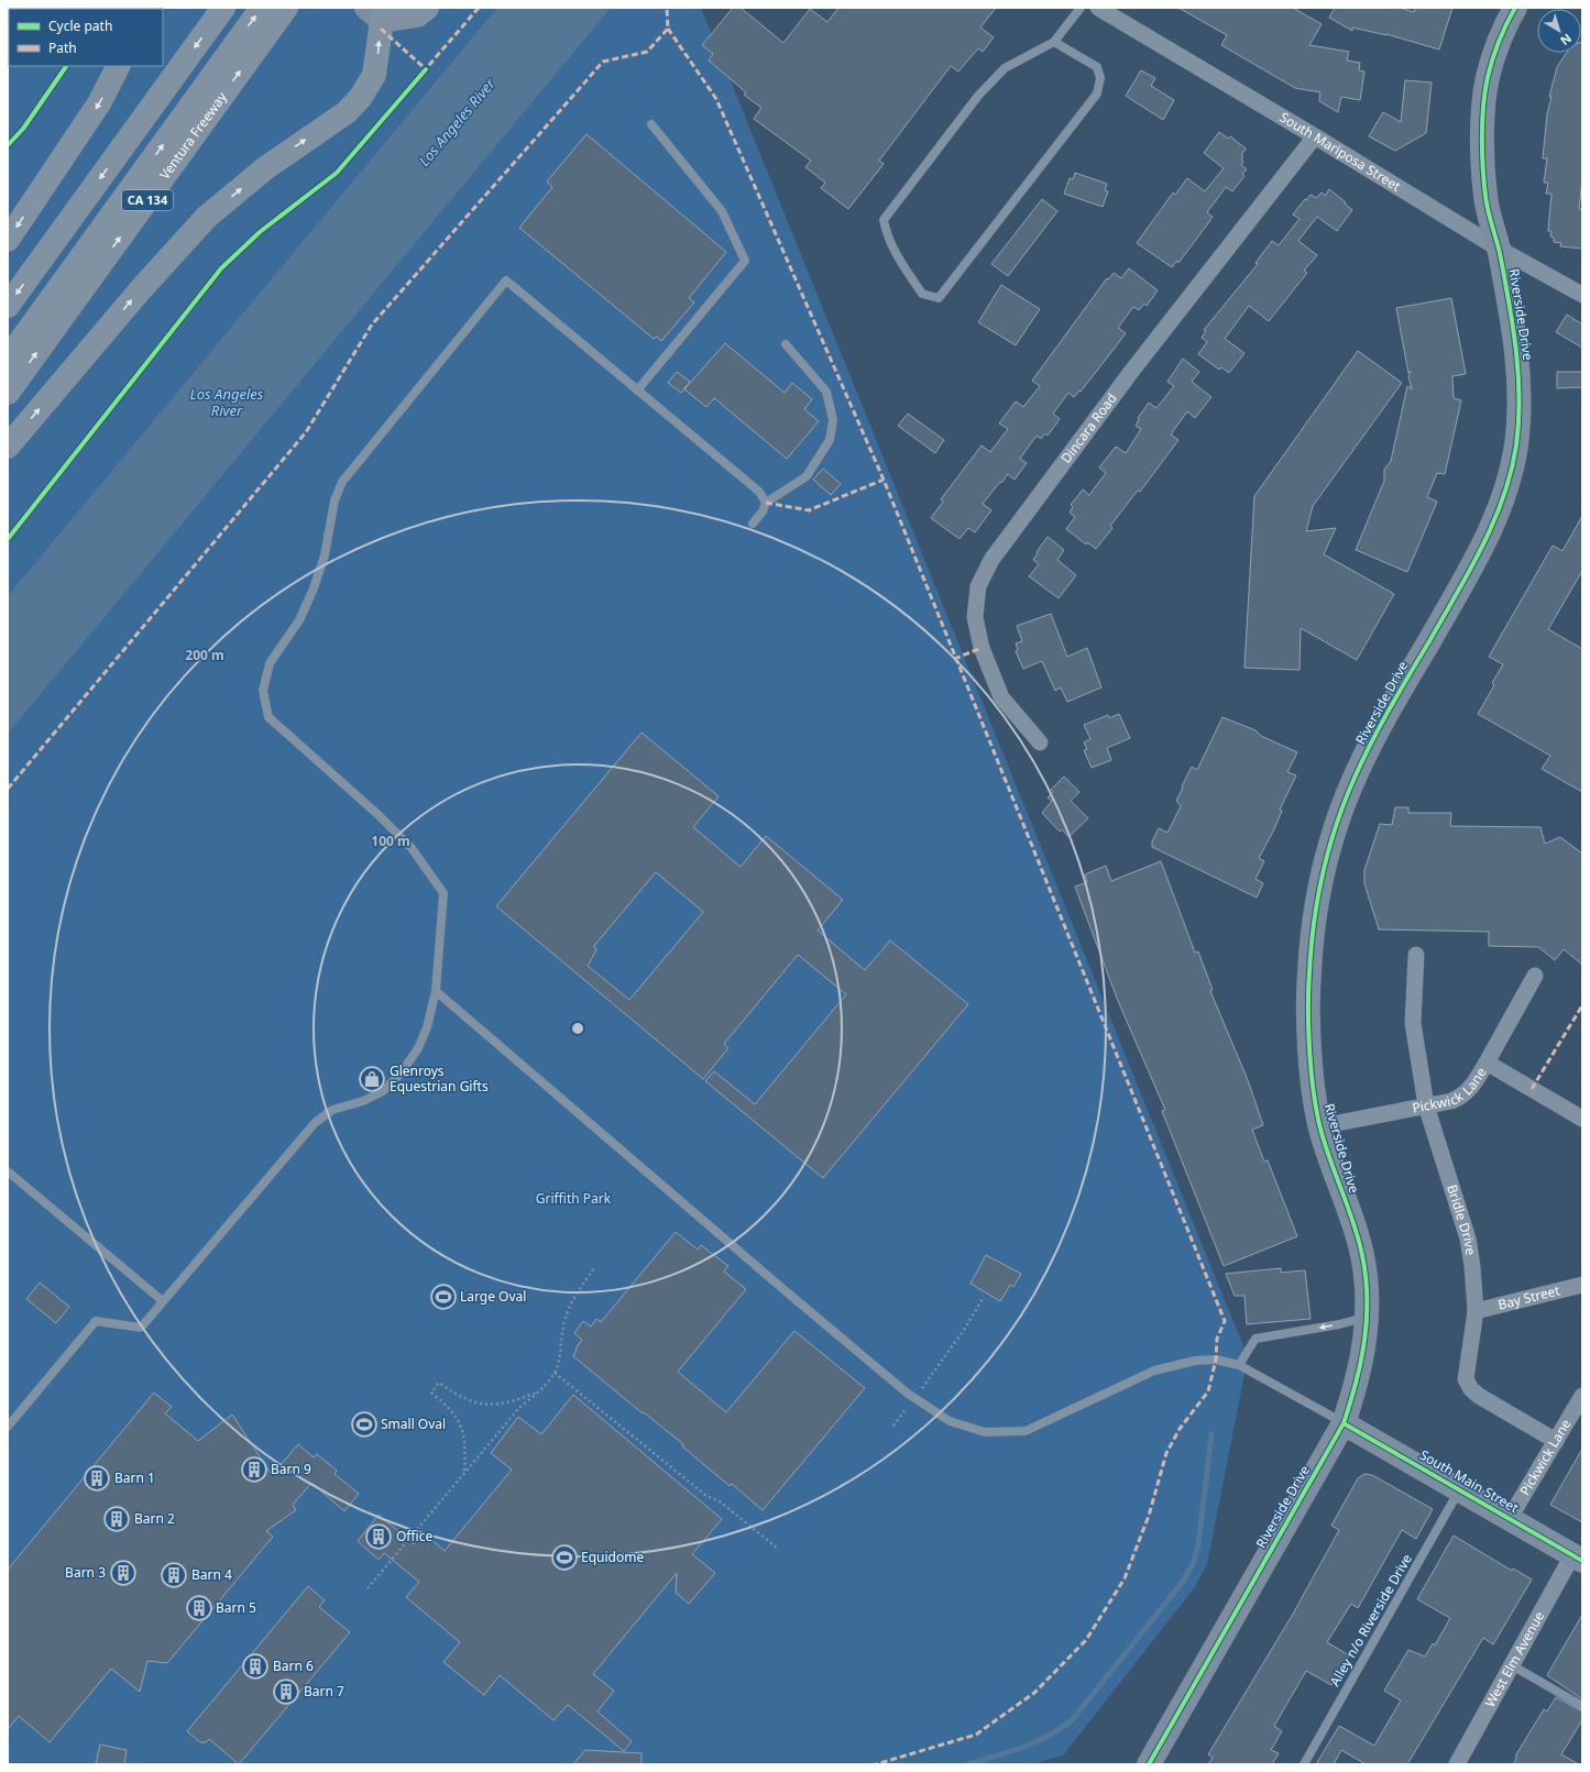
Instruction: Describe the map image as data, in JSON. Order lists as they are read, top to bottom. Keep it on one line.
{"streets":{"highway":["Ventura Freeway","CA 134"],"main road":["Riverside Drive","South Main Street"],"street":["South Mariposa Street","Dincara Road","Pickwick Lane","Bridle Drive","Bay Street","West Elm Avenue"],"lane":["Alley n/o Riverside Drive"]},"crossings":[["South Mariposa Street","Riverside Drive"],["South Mariposa Street","Dincara Road"],["Riverside Drive","Pickwick Lane"],["Riverside Drive","South Main Street"],["Pickwick Lane","Bridle Drive"],["Pickwick Lane","South Main Street"],["Bridle Drive","Bay Street"],["South Main Street","Alley n/o Riverside Drive"],["South Main Street","West Elm Avenue"]],"water":["Los Angeles River"],"parks":["Griffith Park"],"places":{"shop":["Glenroys Equestrian Gifts"],"sports":["Large Oval","Small Oval","Equidome"],"building":["Barn 9","Barn 1","Barn 2","Office","Barn 3","Barn 4","Barn 5","Barn 6","Barn 7"]},"legend":["Cycle path","Path"],"north":"bottom right","rings":["200 m","100 m"]}
